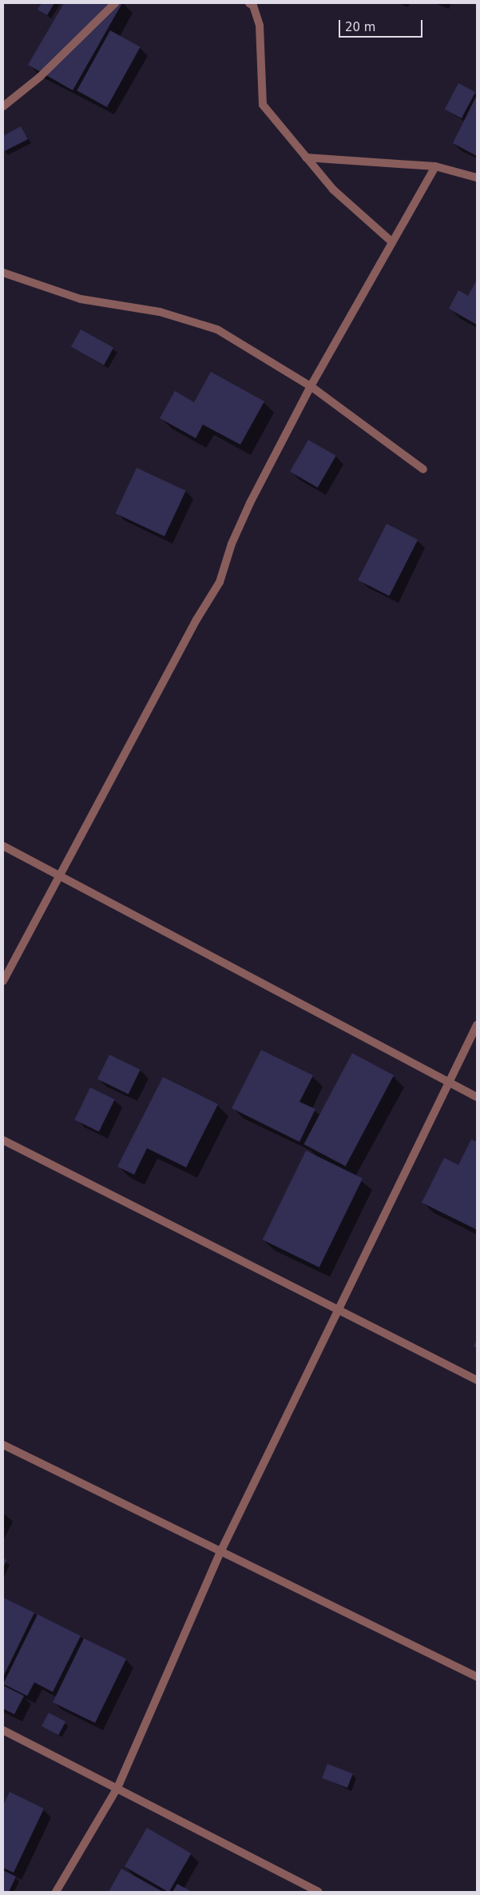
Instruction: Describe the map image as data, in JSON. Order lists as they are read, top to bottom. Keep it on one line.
{"scale_bar":"20 m"}
